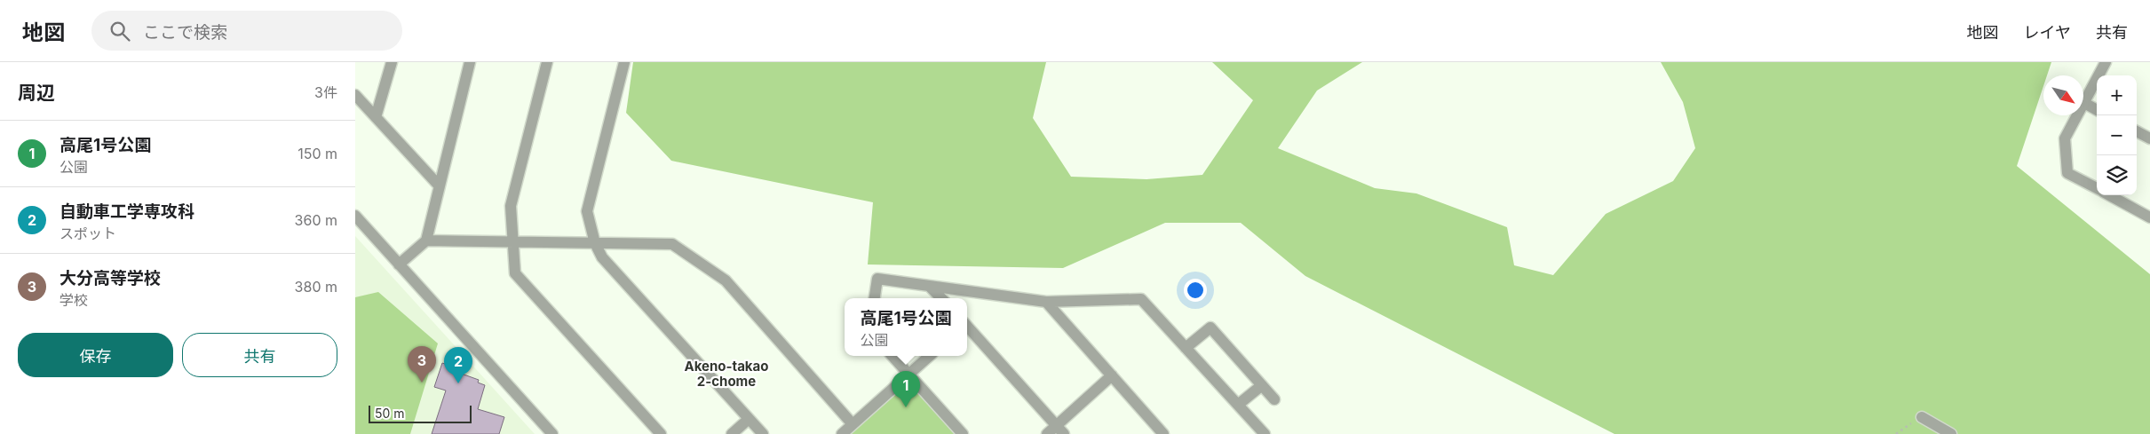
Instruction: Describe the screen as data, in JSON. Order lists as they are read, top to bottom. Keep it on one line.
{"districts":["Akeno-takao 2-chome"],"scale_bar":"50 m","north":"bottom right","page":{"header":"地図","search":"ここで検索","nav":["地図","レイヤ","共有"],"heading":["周辺","3件"],"map_buttons":["+","−"],"list":[{"mark":"1","name":"高尾1号公園","note":"公園","value":"150 m"},{"mark":"2","name":"自動車工学専攻科","note":"スポット","value":"360 m"},{"mark":"3","name":"大分高等学校","note":"学校","value":"380 m"}],"popup":["高尾1号公園","公園"],"buttons":["保存","共有"],"pins":["3","2","1"],"scale":"50 m"}}
